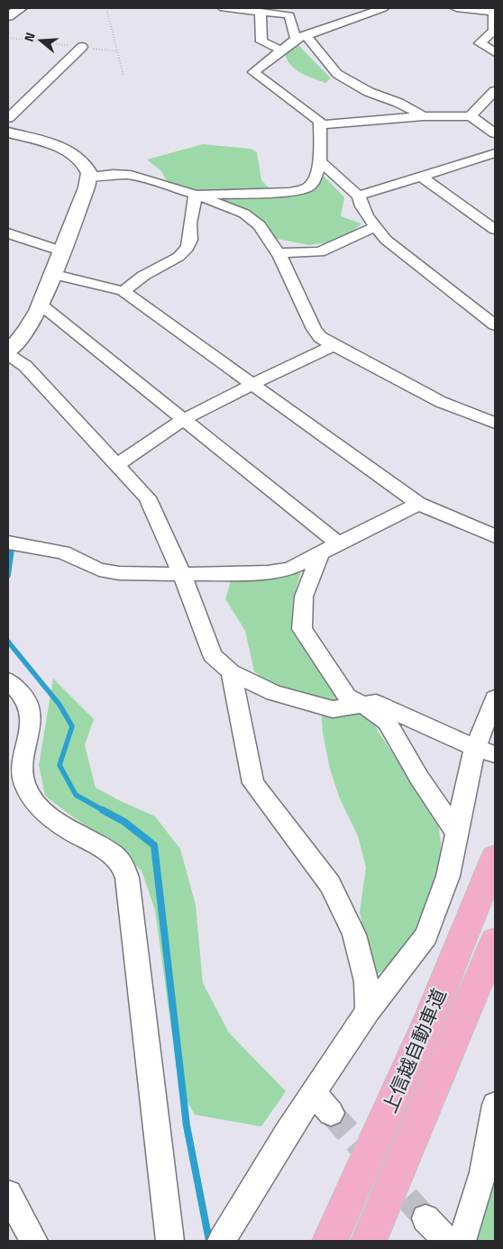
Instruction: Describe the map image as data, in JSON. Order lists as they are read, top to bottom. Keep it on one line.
{"streets":{"highway":["上信越自動車道"]},"north":"left"}
